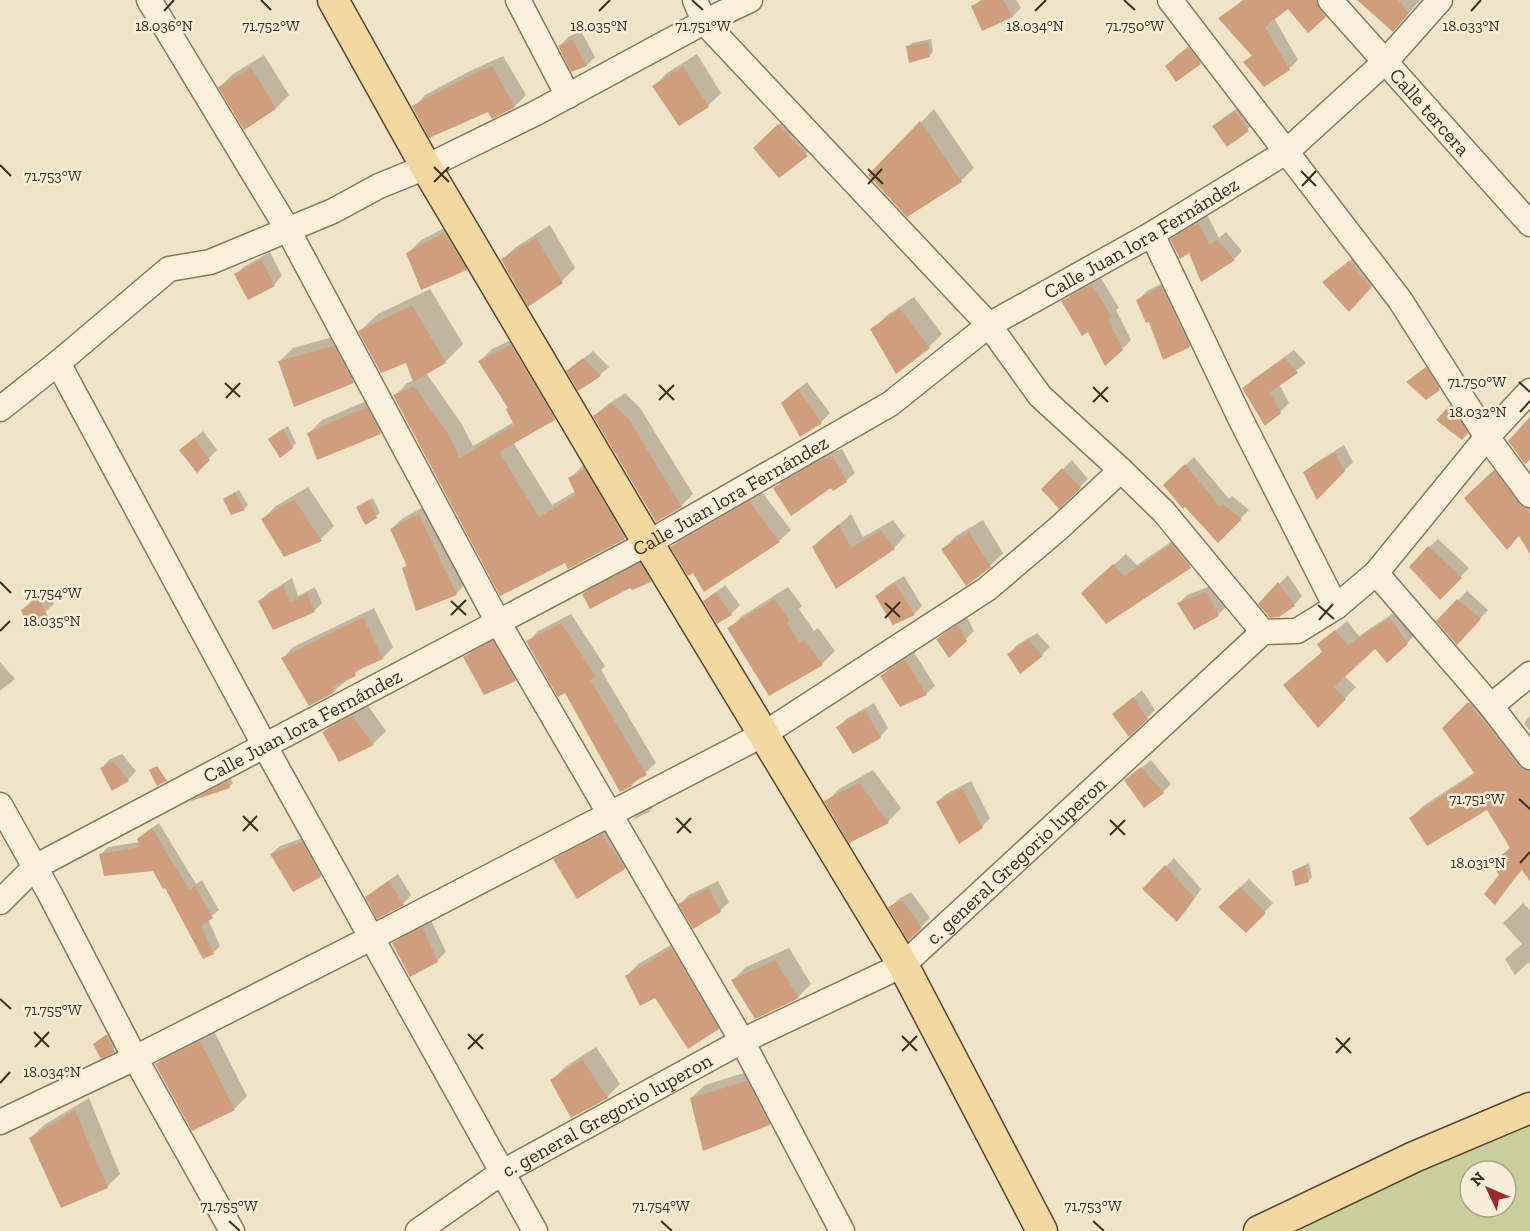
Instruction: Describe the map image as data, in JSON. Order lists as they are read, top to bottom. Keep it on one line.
{"streets":{"street":["Calle tercera","Calle Juan lora Fernández","c. general Gregorio luperon"]},"crossings":[["Calle tercera","Calle Juan lora Fernández"]],"north":"top left","coordinates":["71.752°W","71.751°W","71.750°W","18.036°N","18.035°N","18.034°N","18.033°N","71.753°W","18.032°N","71.754°W","18.031°N","71.755°W"]}
